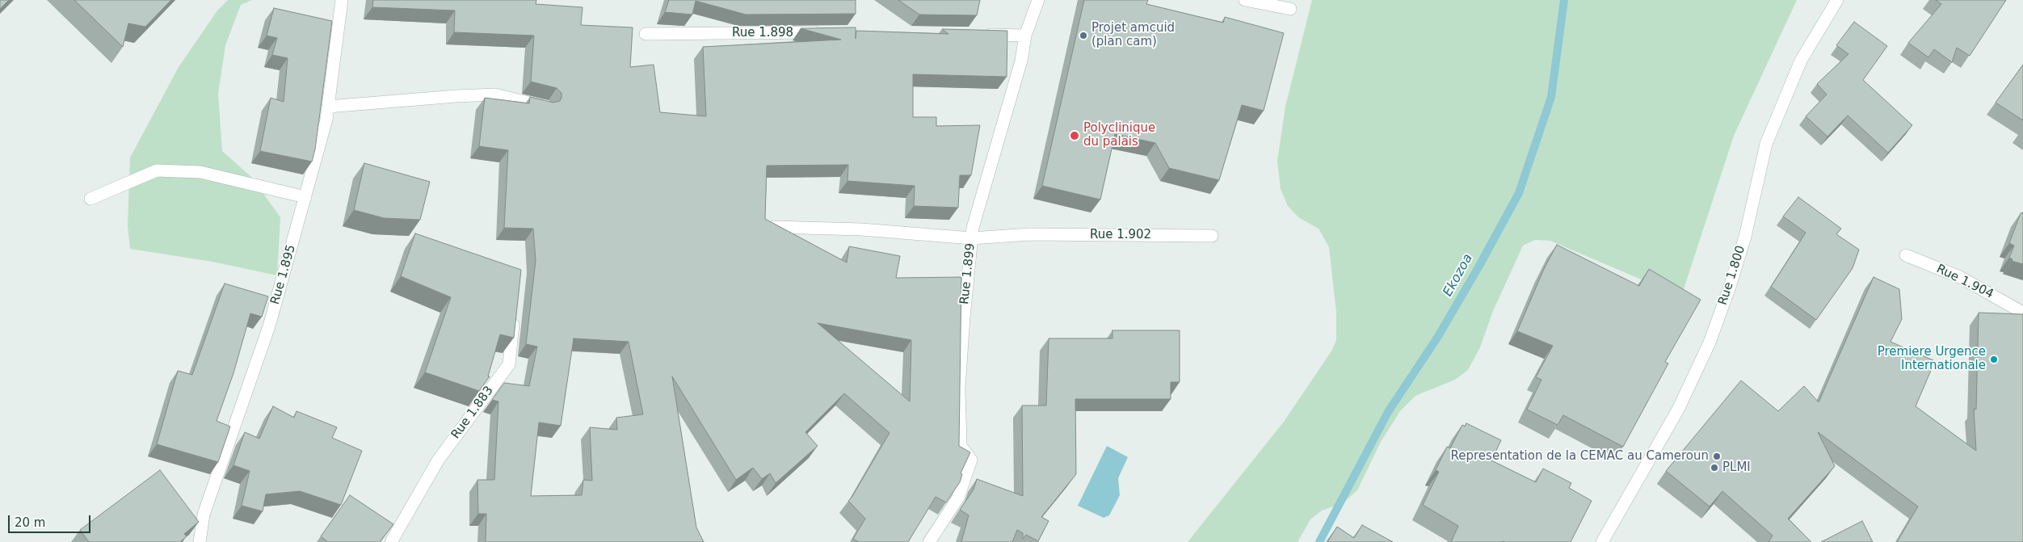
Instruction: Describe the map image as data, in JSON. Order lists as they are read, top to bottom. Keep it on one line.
{"streets":{"street":["Rue 1.898","Rue 1.902","Rue 1.899","Rue 1.895","Rue 1.800","Rue 1.904","Rue 1.883"]},"crossings":[["Rue 1.902","Rue 1.899"]],"water":["Ekozoa"],"places":["Projet amcuid (plan cam)","Polyclinique du palais","Premiere Urgence Internationale","Representation de la CEMAC au Cameroun","PLMI"],"scale_bar":"20 m"}
